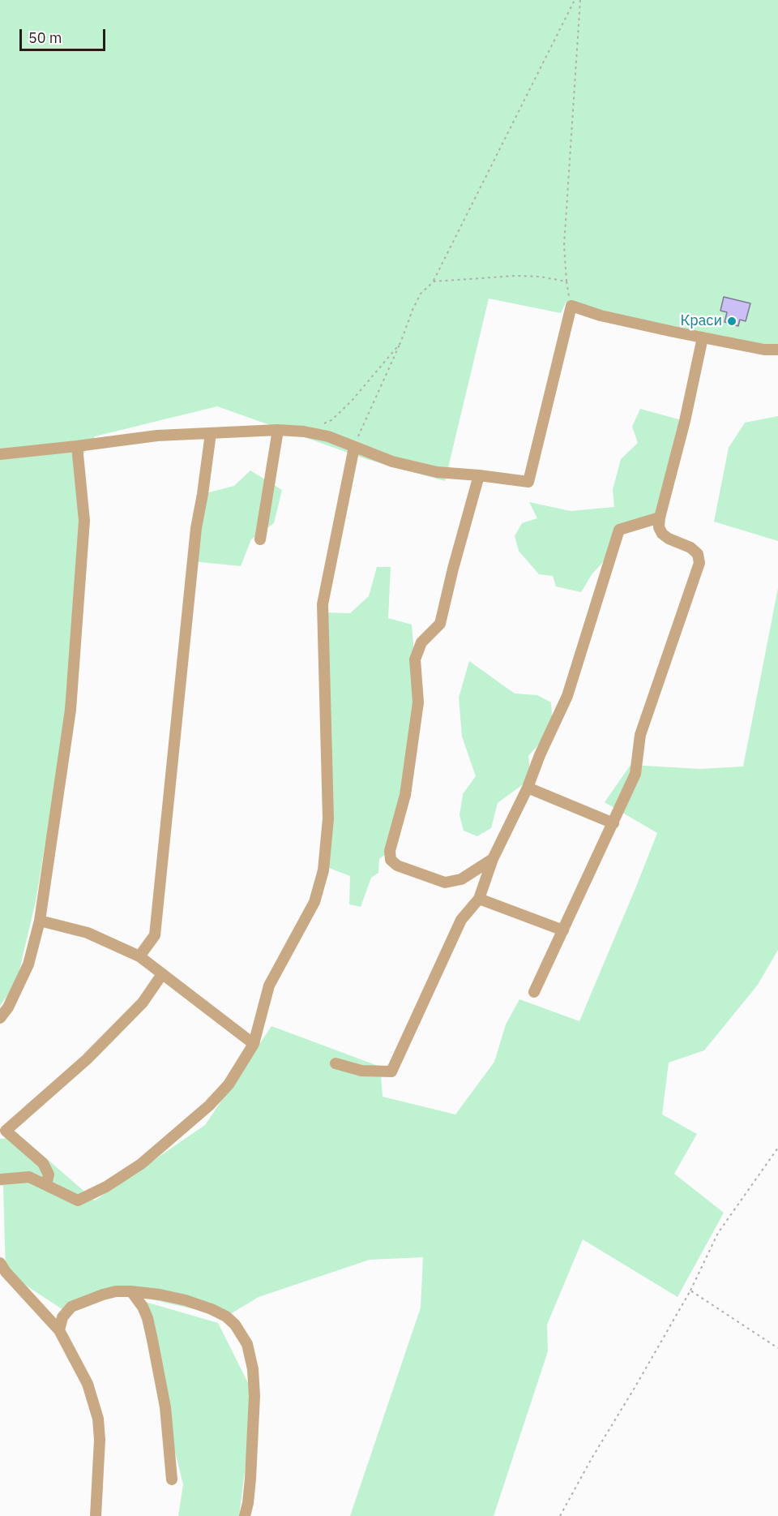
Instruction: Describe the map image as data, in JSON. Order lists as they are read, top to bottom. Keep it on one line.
{"places":["Краси"],"scale_bar":"50 m"}
